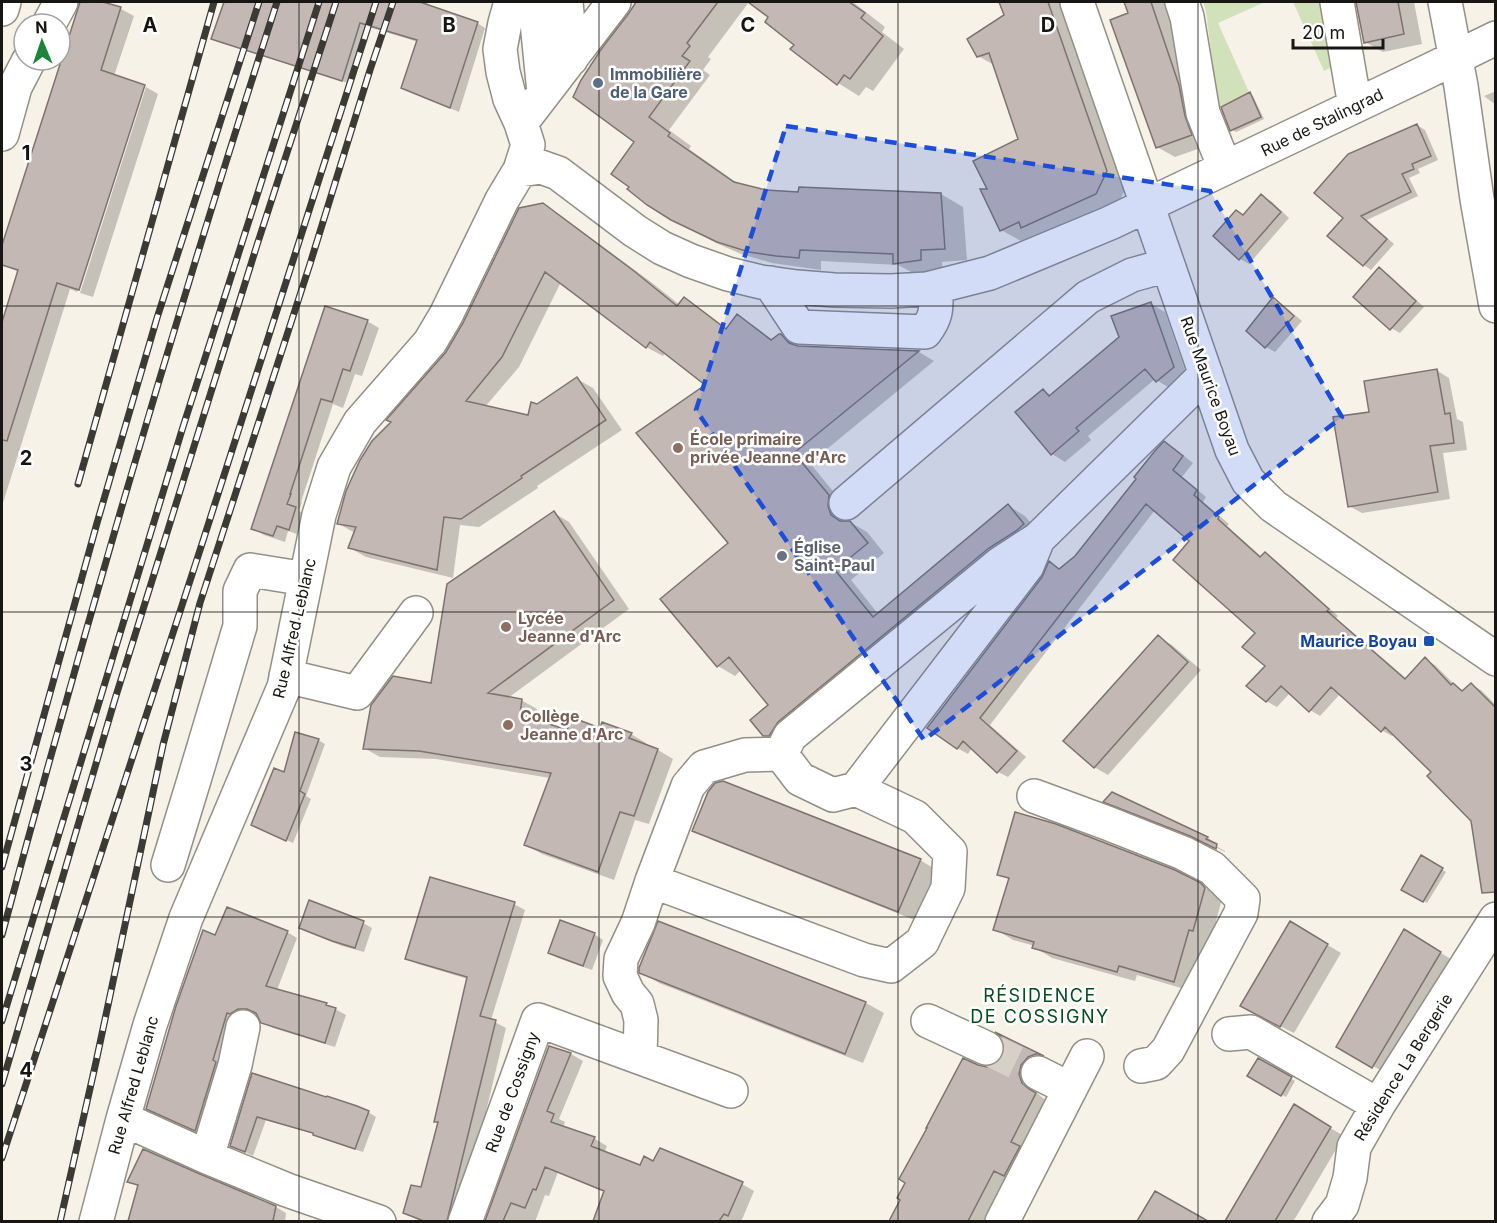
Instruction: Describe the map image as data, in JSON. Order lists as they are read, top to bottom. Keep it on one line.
{"streets":{"street":["Rue de Stalingrad","Rue Maurice Boyau","Rue Alfred Leblanc","Résidence La Bergerie","Rue de Cossigny"]},"crossings":[["Rue de Stalingrad","Rue Maurice Boyau"],["Rue de Stalingrad","Rue Alfred Leblanc"]],"districts":["RÉSIDENCE DE COSSIGNY"],"places":{"other":["Immobilière de la Gare","École primaire privée Jeanne d'Arc","Église Saint-Paul","Lycée Jeanne d'Arc","Collège Jeanne d'Arc"],"transit":["Maurice Boyau"]},"scale_bar":"20 m","north":"top","grid":{"columns":["A","B","C","D"],"rows":["1","2","3","4"]}}
